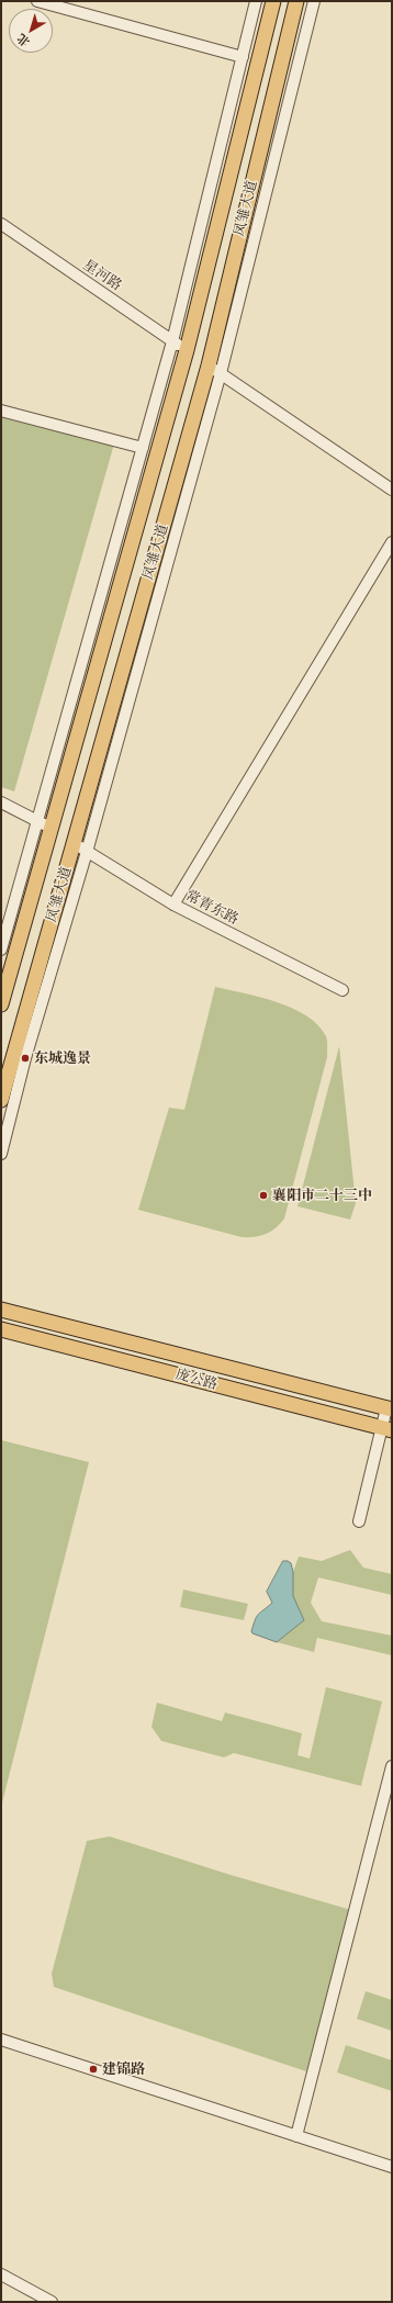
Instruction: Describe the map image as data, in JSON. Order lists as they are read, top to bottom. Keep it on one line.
{"streets":{"main road":["凤雏大道","庞公路"],"street":["星河路","常青东路"]},"crossings":[["凤雏大道","星河路"],["凤雏大道","常青东路"]],"places":["东城逸景","襄阳市二十三中","建锦路"],"north":"bottom left"}
